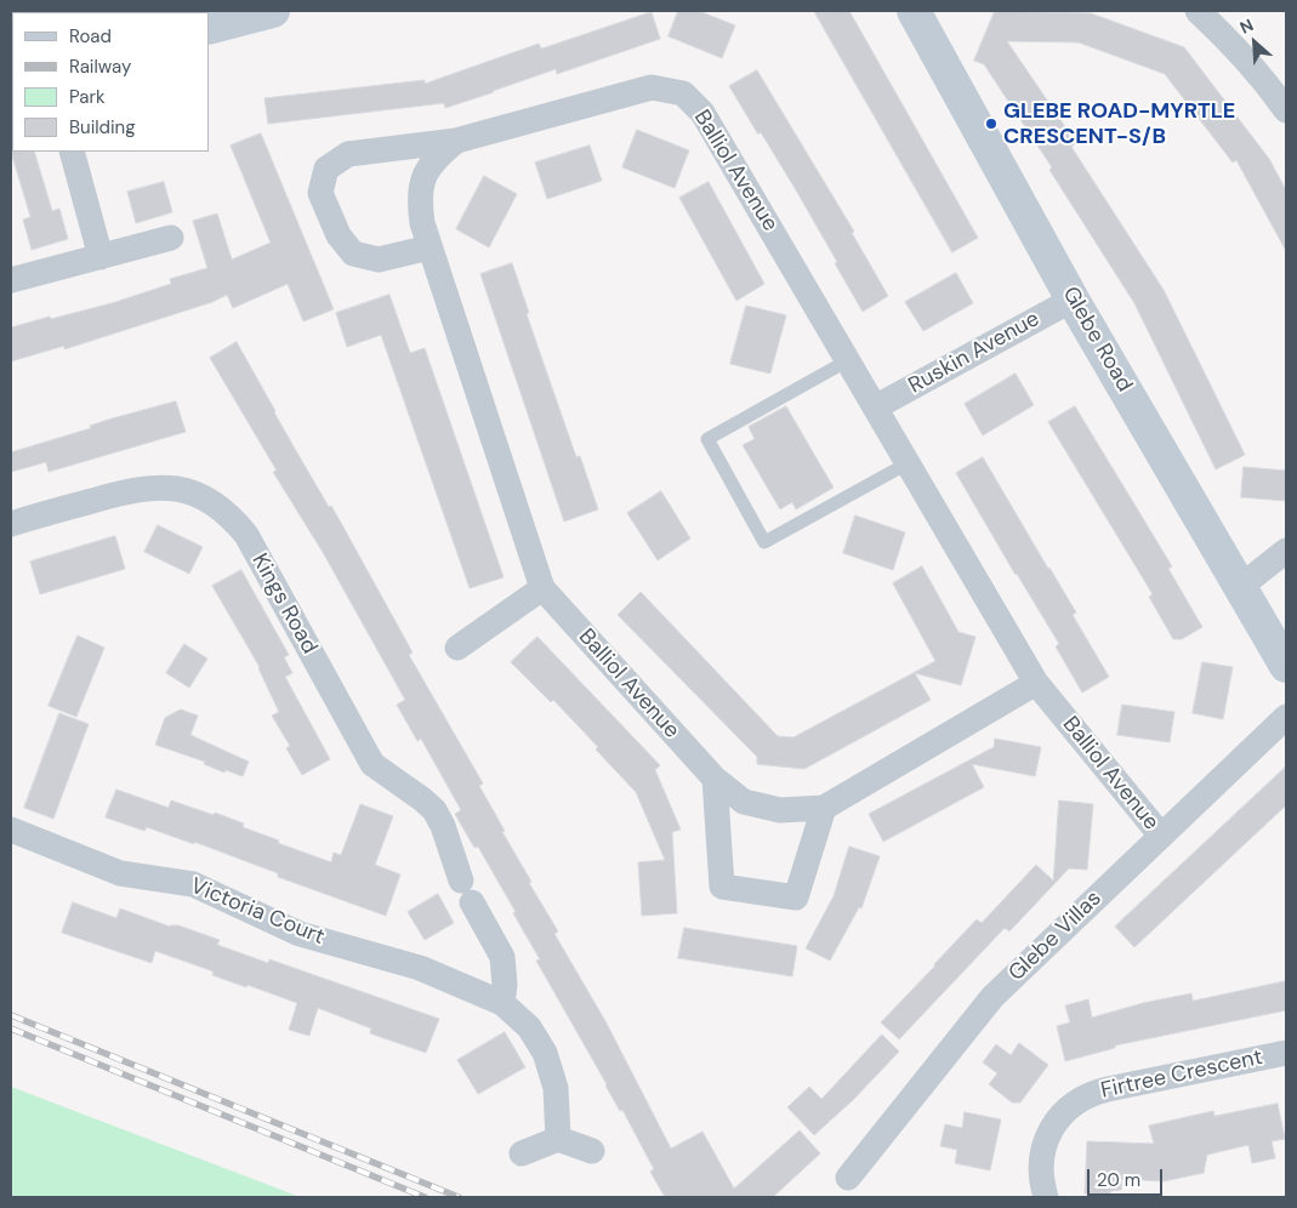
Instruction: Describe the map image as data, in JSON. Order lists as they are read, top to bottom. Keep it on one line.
{"streets":{"street":["Balliol Avenue","Glebe Road","Ruskin Avenue","Kings Road","Victoria Court","Glebe Villas","Firtree Crescent"]},"crossings":[["Balliol Avenue","Ruskin Avenue"],["Balliol Avenue","Glebe Villas"],["Glebe Road","Ruskin Avenue"],["Kings Road","Victoria Court"]],"places":["GLEBE ROAD-MYRTLE CRESCENT-S/B"],"legend":["Road","Railway","Park","Building"],"scale_bar":"20 m","north":"top left"}
